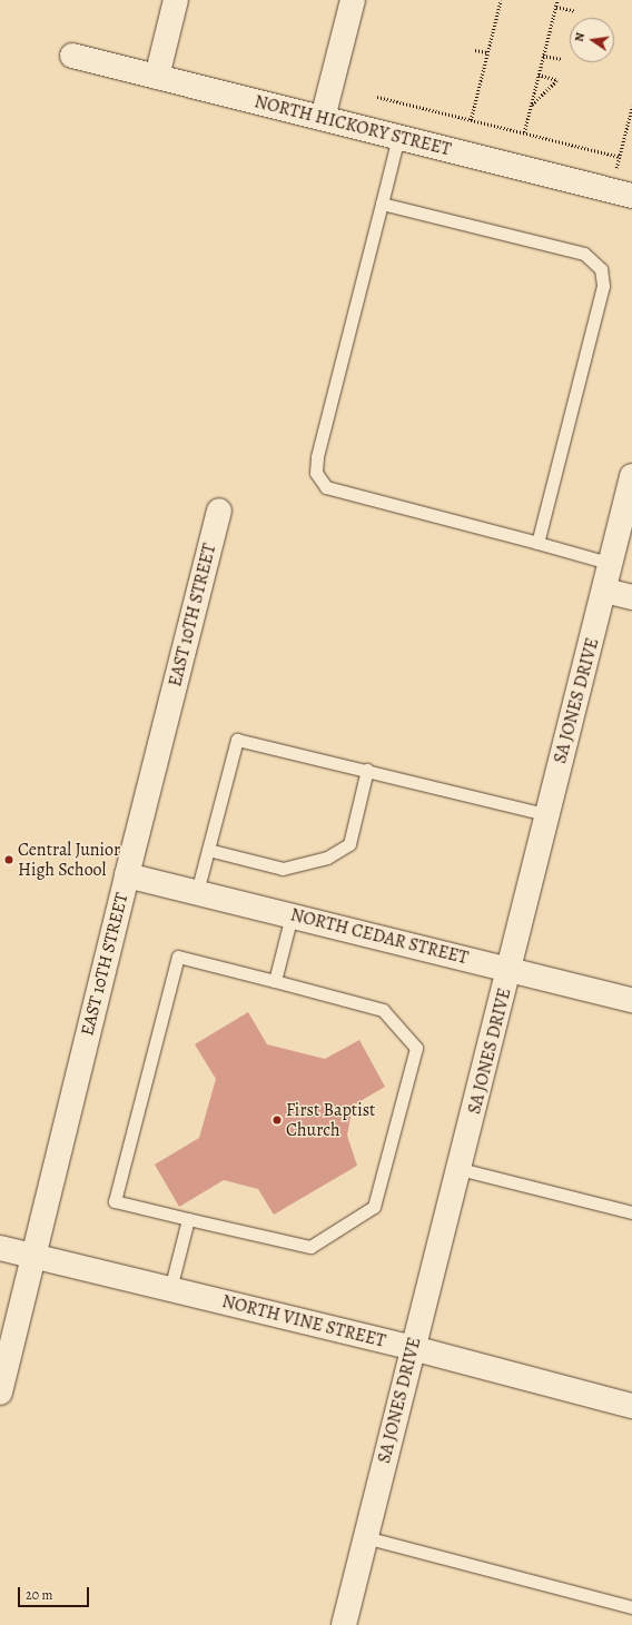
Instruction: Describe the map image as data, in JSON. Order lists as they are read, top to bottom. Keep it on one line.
{"streets":{"street":["NORTH HICKORY STREET","EAST 10TH STREET","SA JONES DRIVE","NORTH CEDAR STREET","NORTH VINE STREET"]},"crossings":[["EAST 10TH STREET","NORTH CEDAR STREET"],["EAST 10TH STREET","NORTH VINE STREET"],["SA JONES DRIVE","NORTH CEDAR STREET"],["SA JONES DRIVE","NORTH VINE STREET"]],"places":["Central Junior High School","First Baptist Church"],"scale_bar":"20 m","north":"left"}
